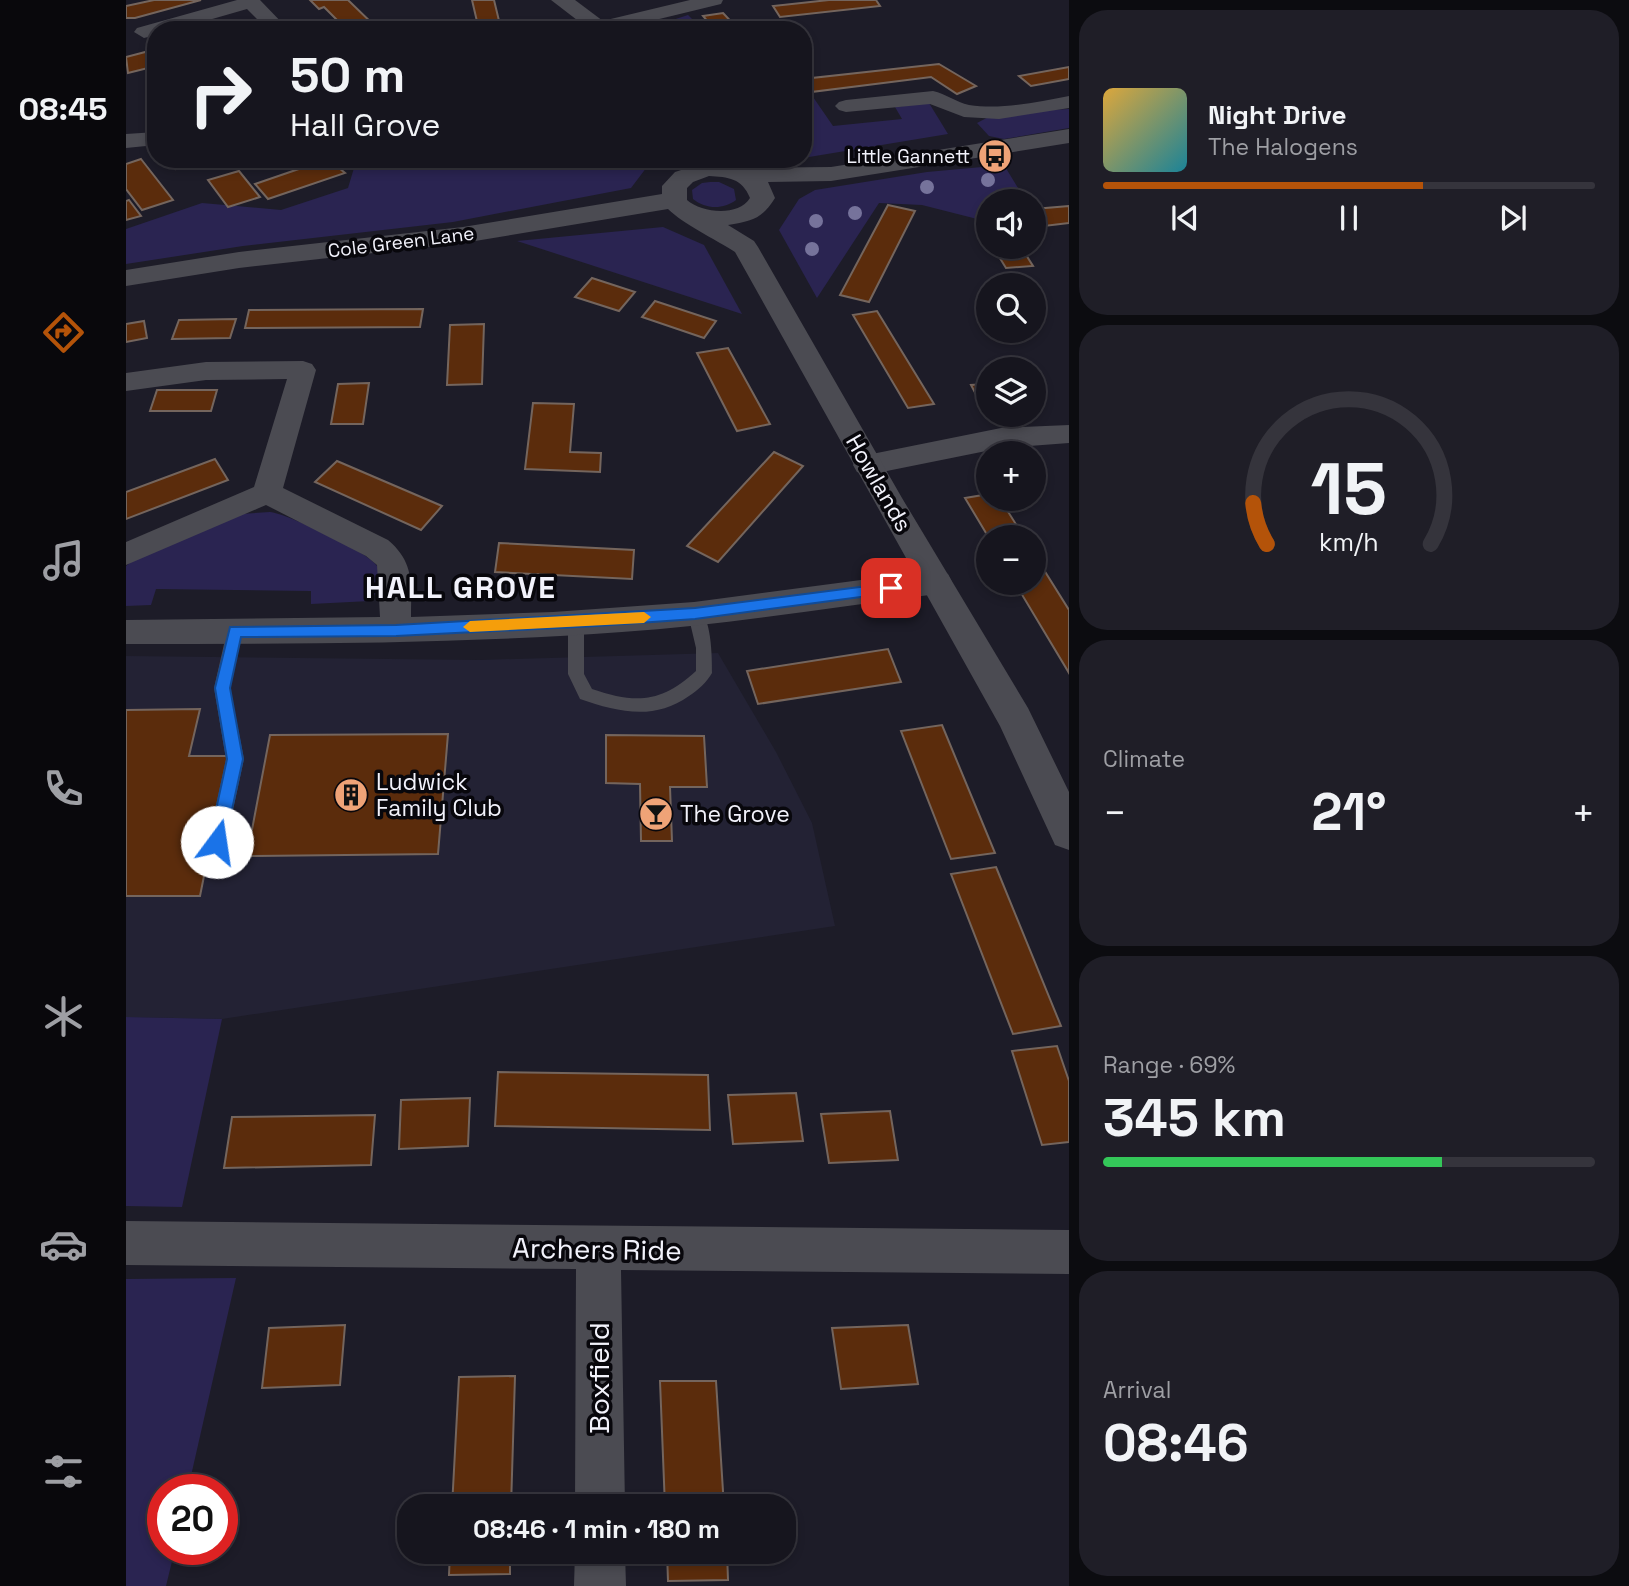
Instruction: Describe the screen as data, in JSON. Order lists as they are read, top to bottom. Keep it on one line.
{"streets":{"street":["Cole Green Lane","Howlands","Archers Ride","Boxfield"]},"crossings":[["Cole Green Lane","Howlands"],["Archers Ride","Boxfield"]],"districts":["HALL GROVE"],"places":{"bus stop":["Little Gannett"],"building":["Ludwick Family Club"],"bar":["The Grove"]},"page":{"tabs":"08:45","turn":["50 m","Hall Grove"],"song":["Night Drive","The Halogens"],"map_buttons":["+","−"],"tile":["Climate",["Range · 69%","345 km"],["Arrival","08:46"]],"heat":["−","21°","+"],"limit":"20","trip":"08:46 · 1 min · 180 m","gauge":["15","km/h"]}}
